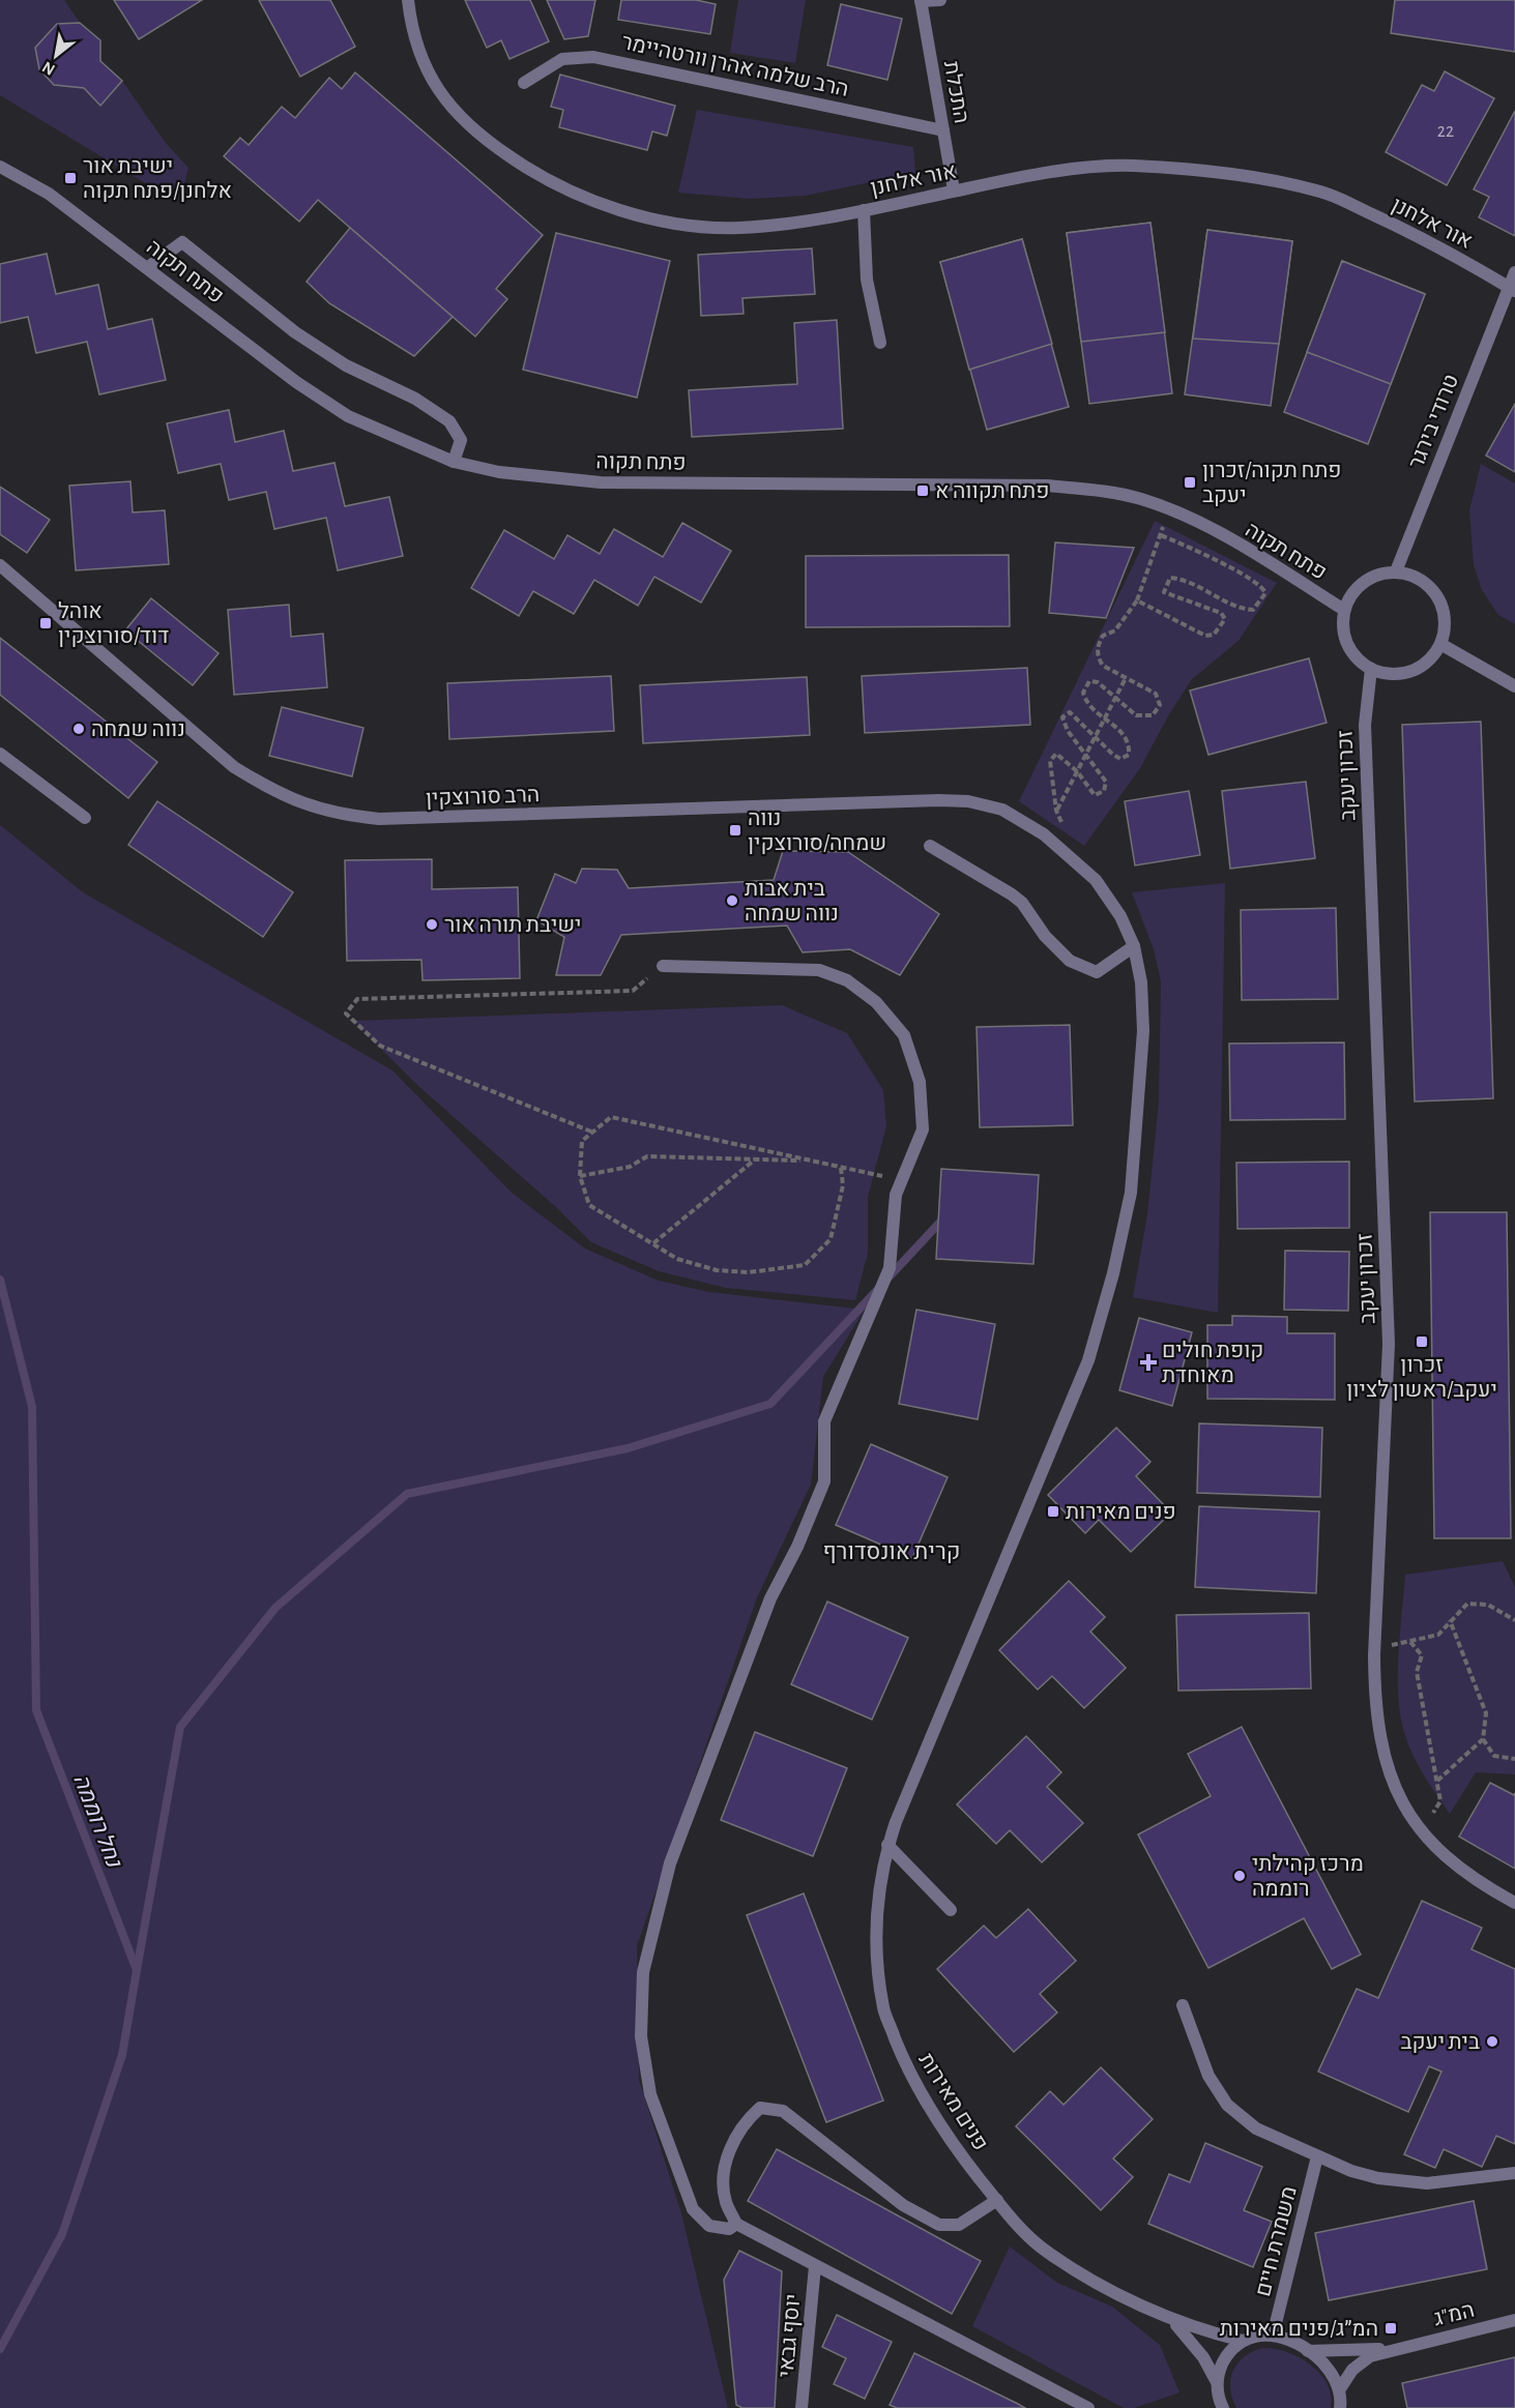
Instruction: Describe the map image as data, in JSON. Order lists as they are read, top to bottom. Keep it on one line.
{"streets":{"street":["הרב שלמה אהרן וורטהיימר","התכלת","אור אלחנן","פתח תקוה","טרודי בירגר","זכרון יעקב","הרב סורוצקין","פנים מאירות","משמרת חיים","המ\"ג","יוסף גבאי"]},"crossings":[["הרב שלמה אהרן וורטהיימר","התכלת"],["התכלת","אור אלחנן"],["אור אלחנן","טרודי בירגר"],["פתח תקוה","טרודי בירגר"],["פתח תקוה","זכרון יעקב"],["טרודי בירגר","זכרון יעקב"],["הרב סורוצקין","פנים מאירות"]],"districts":["קרית אונסדורף"],"water":["נחל רוממה"],"places":{"transit":["ישיבת אור אלחנן/פתח תקוה","פתח תקוה/זכרון יעקב","פתח תקווה א","אוהל דוד/סורוצקין","נווה שמחה/סורוצקין","זכרון יעקב/ראשון לציון","פנים מאירות","המ״ג/פנים מאירות"],"other":["נווה שמחה","בית אבות נווה שמחה","ישיבת תורה אור","מרכז קהילתי רוממה","בית יעקב"],"health":["קופת חולים מאוחדת"]},"house_numbers":["22"],"north":"bottom left"}
